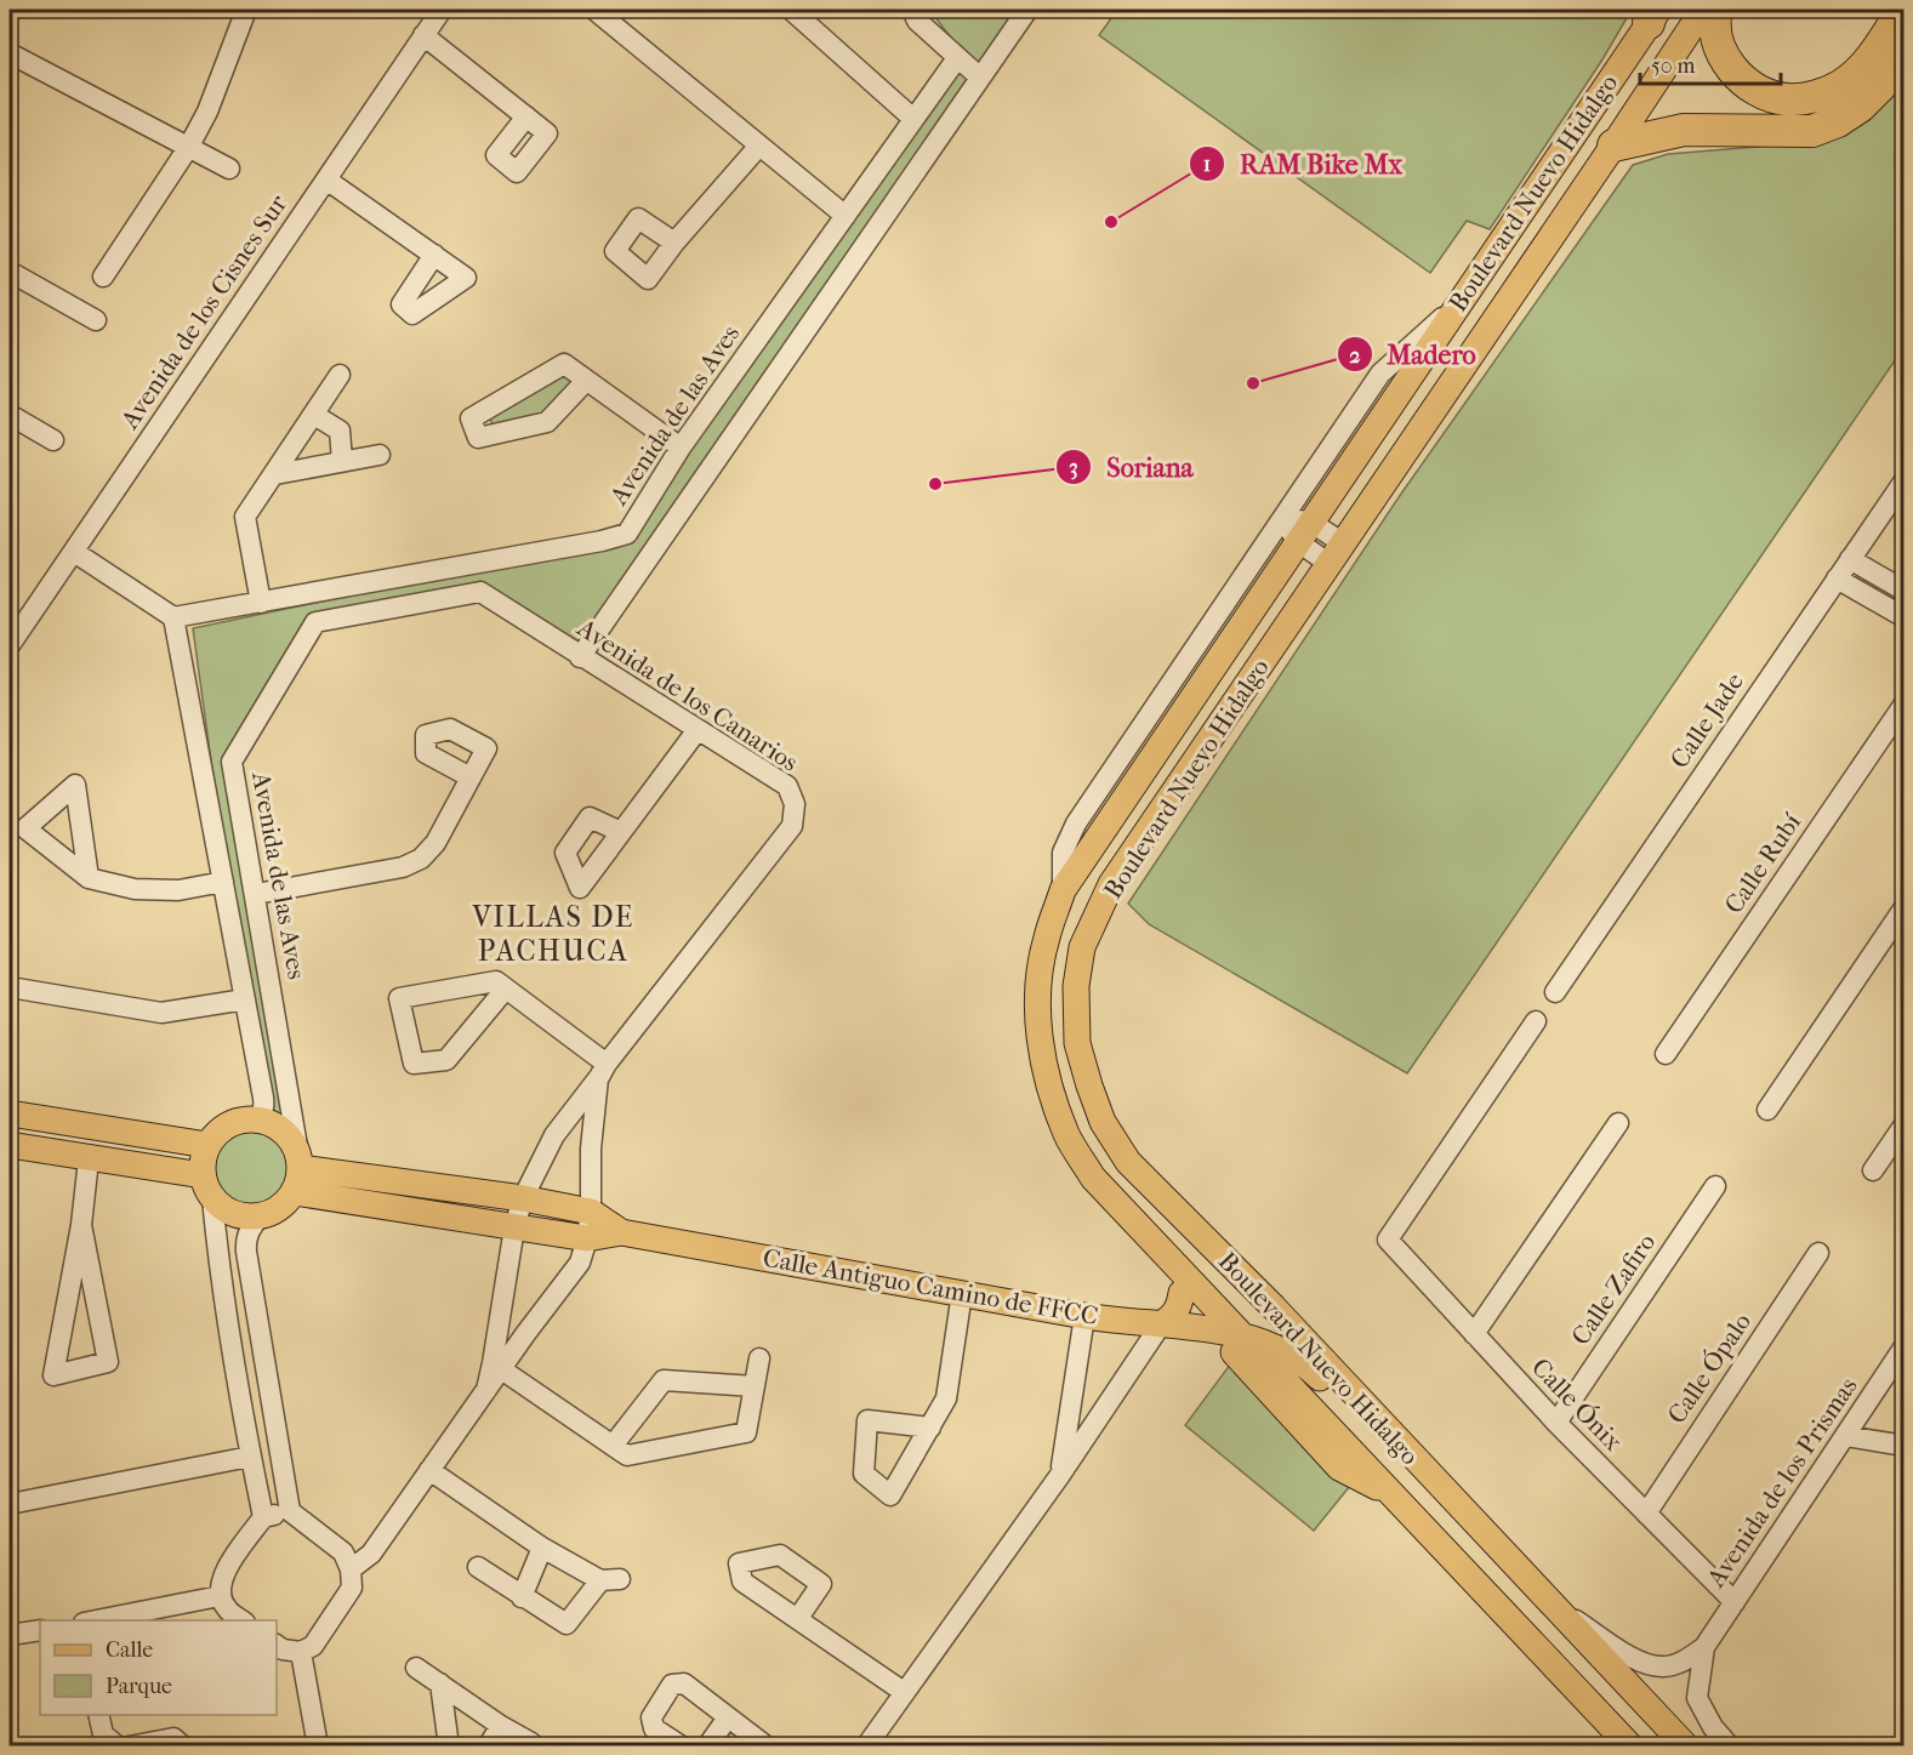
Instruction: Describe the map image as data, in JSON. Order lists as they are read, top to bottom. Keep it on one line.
{"streets":{"main road":["Boulevard Nuevo Hidalgo","Calle Antiguo Camino de FFCC"],"street":["Avenida de los Cisnes Sur","Avenida de las Aves","Avenida de los Canarios","Calle Jade","Calle Rubí","Calle Zafiro","Calle Ópalo","Calle Ónix","Avenida de los Prismas"]},"crossings":[["Boulevard Nuevo Hidalgo","Calle Antiguo Camino de FFCC"],["Boulevard Nuevo Hidalgo","Avenida de los Prismas"],["Avenida de las Aves","Calle Antiguo Camino de FFCC"],["Avenida de los Canarios","Calle Antiguo Camino de FFCC"],["Calle Zafiro","Calle Ónix"],["Calle Ópalo","Calle Ónix"],["Calle Ónix","Avenida de los Prismas"]],"districts":["VILLAS DE PACHUCA"],"places":["RAM Bike Mx","Madero","Soriana"],"legend":["Calle","Parque"],"scale_bar":"50 m"}
